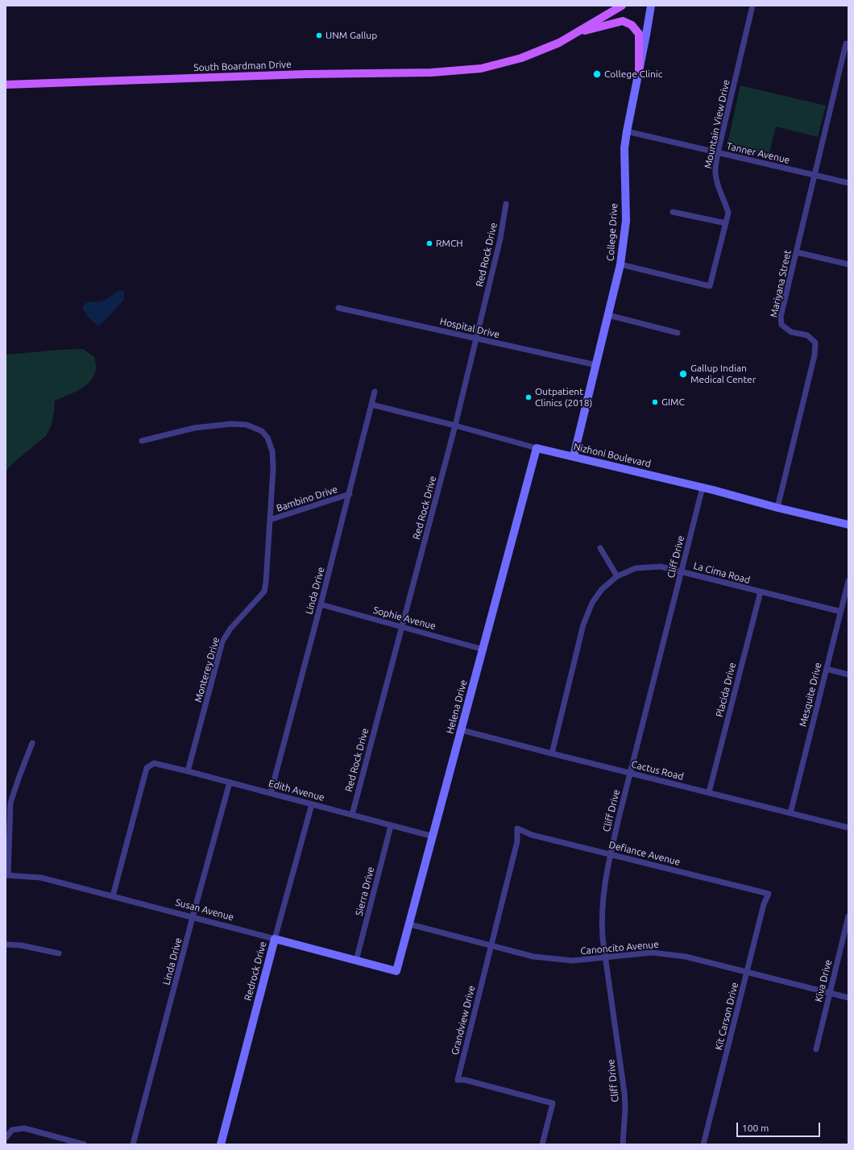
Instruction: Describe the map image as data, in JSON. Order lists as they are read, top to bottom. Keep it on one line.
{"streets":{"main road":["South Boardman Drive","College Drive","Nizhoni Boulevard","Helena Drive","Susan Avenue","Redrock Drive"],"street":["Mountain View Drive","Tanner Avenue","Red Rock Drive","Mariyana Street","Hospital Drive","Bambino Drive","Cliff Drive","La Cima Road","Linda Drive","Sophie Avenue","Monterey Drive","Placida Drive","Mesquite Drive","Cactus Road","Edith Avenue","Defiance Avenue","Sierra Drive","Canoncito Avenue","Kiva Drive","Kit Carson Drive","Grandview Drive"]},"crossings":[["Mountain View Drive","Tanner Avenue"],["Mountain View Drive","College Drive"],["Tanner Avenue","College Drive"],["Tanner Avenue","Mariyana Street"],["College Drive","Hospital Drive"],["College Drive","Nizhoni Boulevard"],["Red Rock Drive","Hospital Drive"],["Red Rock Drive","Nizhoni Boulevard"],["Red Rock Drive","Sophie Avenue"],["Red Rock Drive","Edith Avenue"],["Mariyana Street","Nizhoni Boulevard"],["Nizhoni Boulevard","Cliff Drive"],["Nizhoni Boulevard","Linda Drive"],["Nizhoni Boulevard","Helena Drive"],["Bambino Drive","Linda Drive"],["Bambino Drive","Monterey Drive"],["Cliff Drive","La Cima Road"],["Cliff Drive","Cactus Road"],["Cliff Drive","Defiance Avenue"],["Cliff Drive","Canoncito Avenue"],["La Cima Road","Placida Drive"],["La Cima Road","Mesquite Drive"],["La Cima Road","Cactus Road"],["Linda Drive","Sophie Avenue"],["Linda Drive","Edith Avenue"],["Linda Drive","Susan Avenue"],["Sophie Avenue","Helena Drive"],["Monterey Drive","Edith Avenue"],["Placida Drive","Cactus Road"],["Mesquite Drive","Cactus Road"],["Helena Drive","Cactus Road"],["Helena Drive","Edith Avenue"],["Helena Drive","Susan Avenue"],["Helena Drive","Canoncito Avenue"],["Edith Avenue","Sierra Drive"],["Edith Avenue","Susan Avenue"],["Edith Avenue","Redrock Drive"],["Defiance Avenue","Kit Carson Drive"],["Defiance Avenue","Grandview Drive"],["Sierra Drive","Susan Avenue"],["Susan Avenue","Redrock Drive"],["Canoncito Avenue","Kiva Drive"],["Canoncito Avenue","Kit Carson Drive"],["Canoncito Avenue","Grandview Drive"]],"places":["UNM Gallup","College Clinic","RMCH","Gallup Indian Medical Center","Outpatient Clinics (2018)","GIMC"],"scale_bar":"100 m"}
